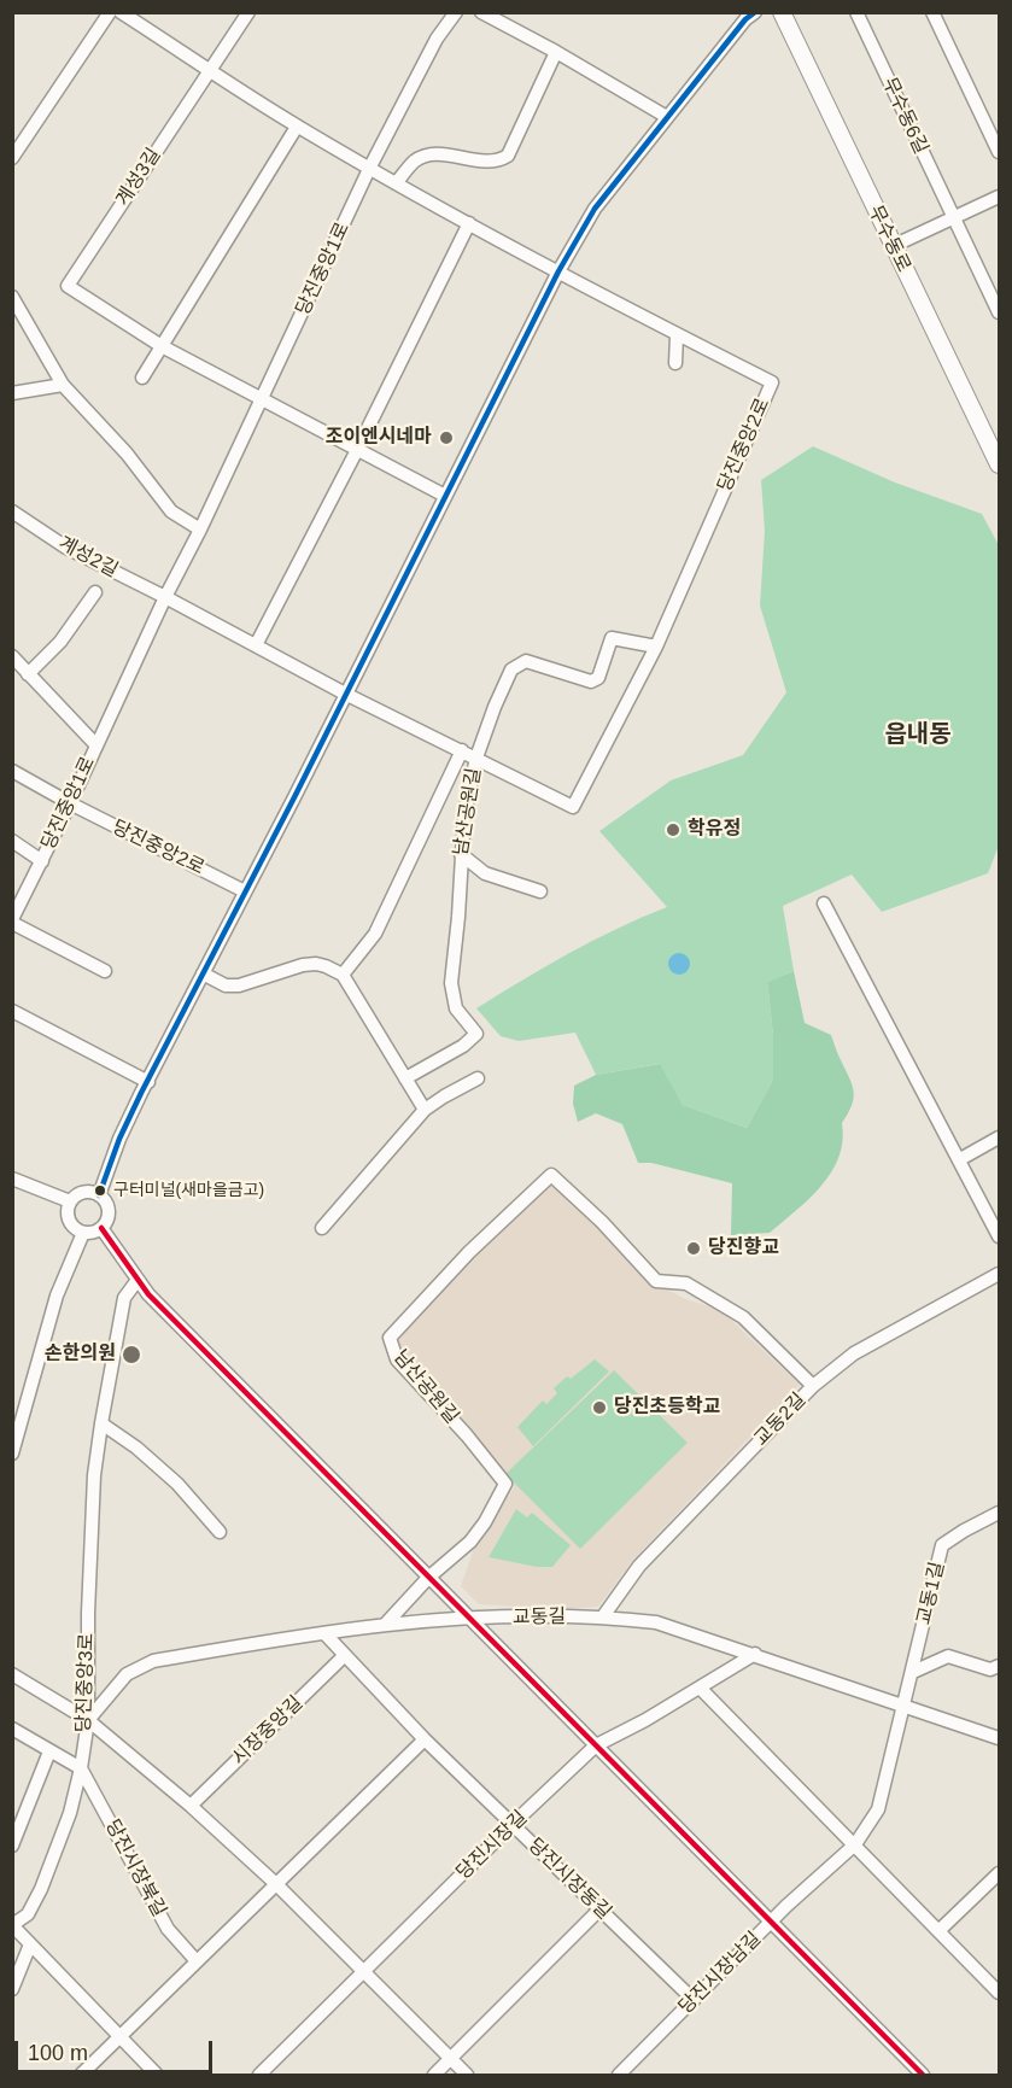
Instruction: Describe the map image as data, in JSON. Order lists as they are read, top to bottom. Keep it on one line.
{"streets":{"street":["무수동6길","계성3길","무수동로","당진중앙1로","당진중앙2로","계성2길","남산공원길","교동2길","교동1길","교동길","당진중앙3로","시장중앙길","당진시장길","당진시장북길","당진시장동길","당진시장남길"]},"crossings":[["당진중앙1로","당진중앙2로"],["당진중앙1로","계성2길"],["당진중앙2로","남산공원길"],["남산공원길","교동2길"],["교동2길","교동길"],["교동1길","교동길"],["교동1길","당진시장남길"],["교동길","당진중앙3로"],["교동길","당진시장길"],["교동길","당진시장동길"],["교동길","당진시장남길"],["당진중앙3로","당진시장북길"],["시장중앙길","당진시장동길"],["당진시장길","당진시장동길"],["당진시장동길","당진시장남길"]],"districts":["읍내동"],"places":["조이엔시네마","학유정","구터미널(새마을금고)","당진향교","손한의원","당진초등학교"],"scale_bar":"100 m"}
